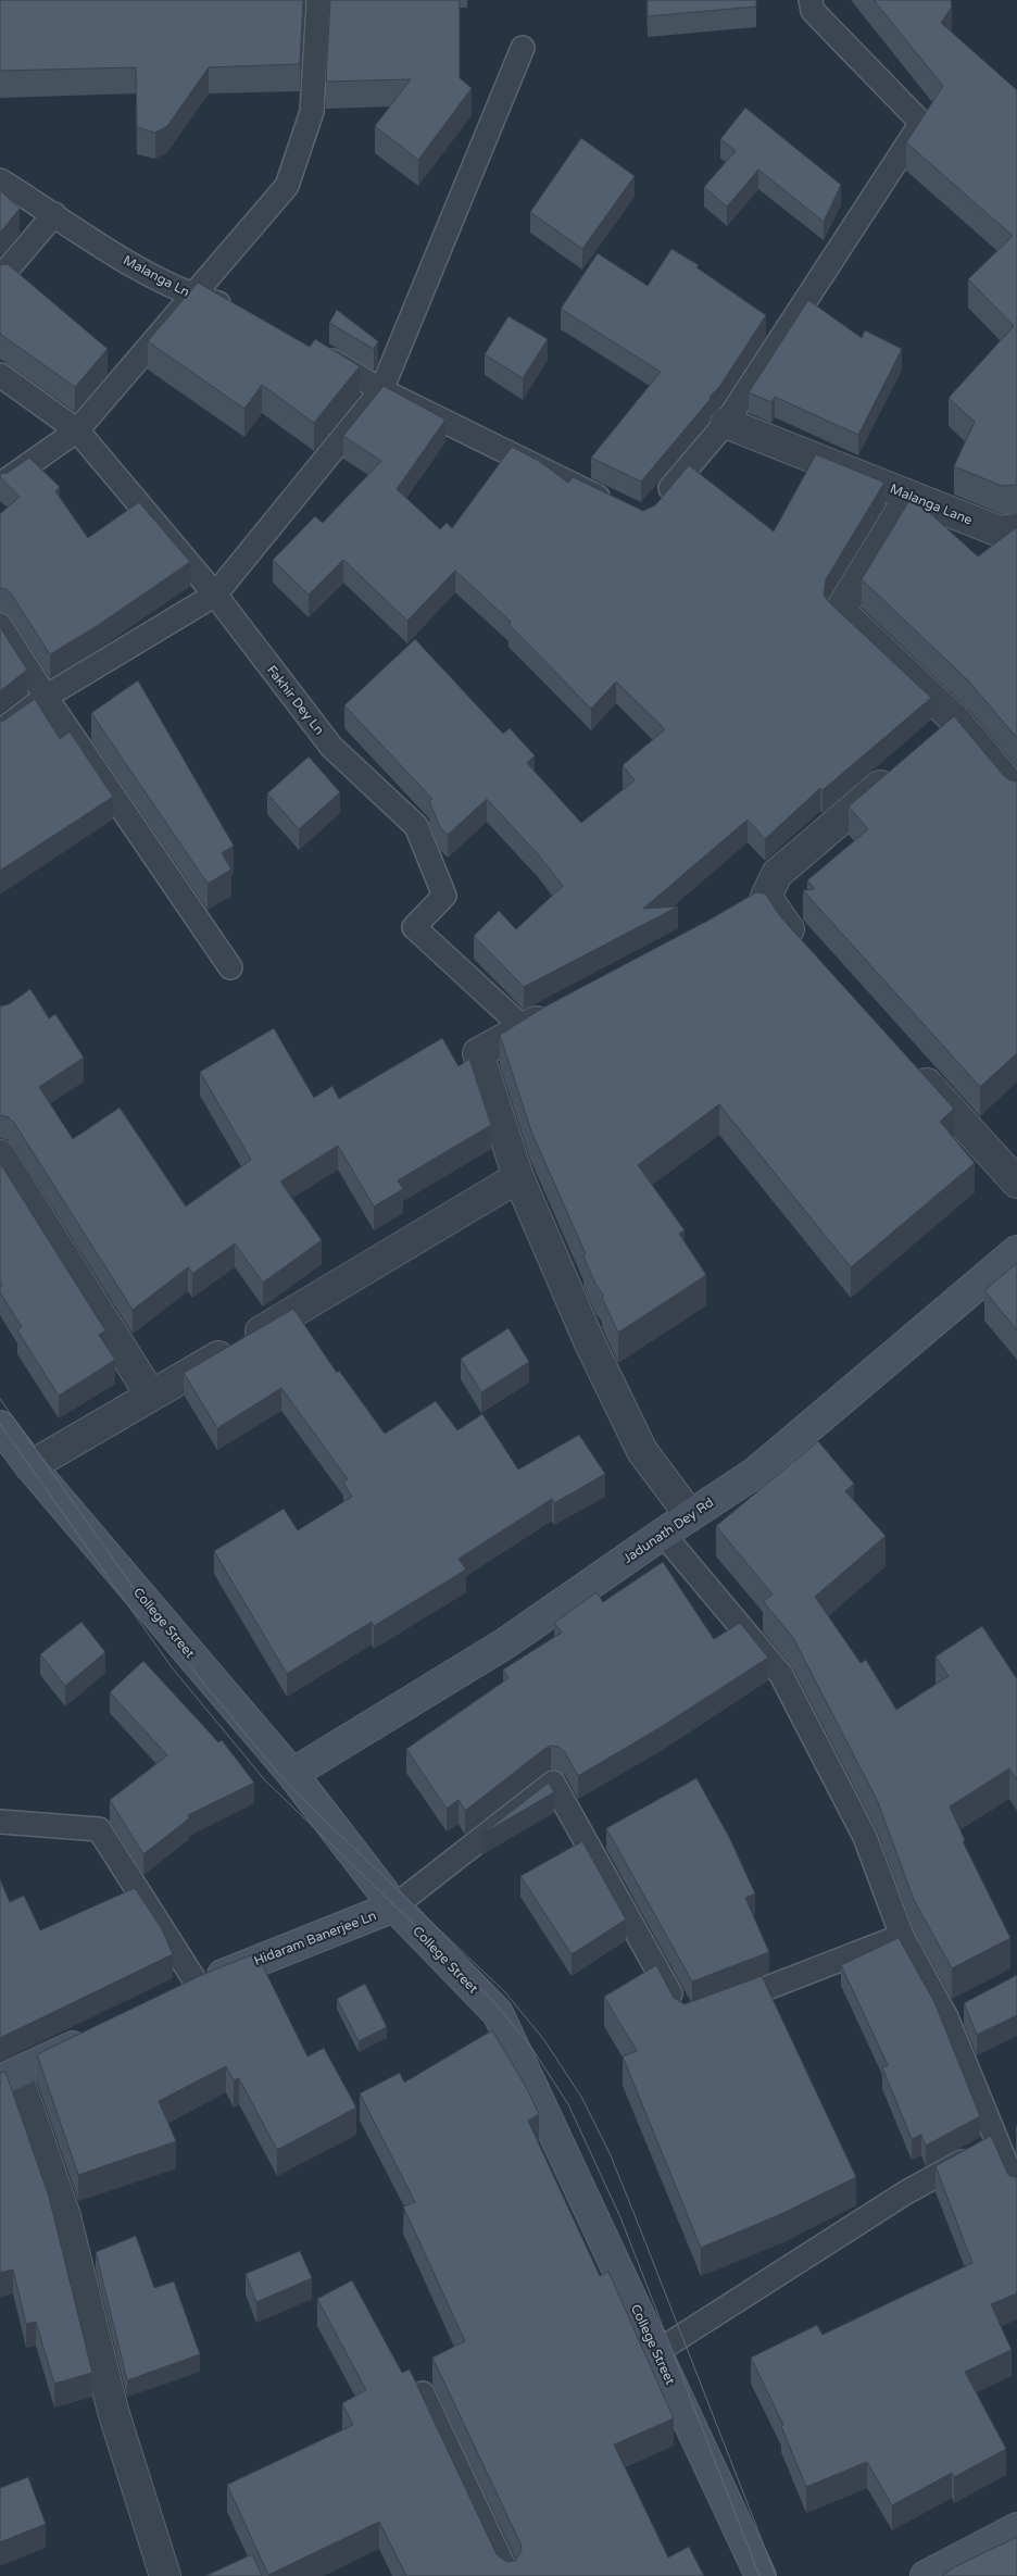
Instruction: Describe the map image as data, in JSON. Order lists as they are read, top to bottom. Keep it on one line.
{"streets":{"main road":["Jadunath Dey Rd","College Street","Hidaram Banerjee Ln"],"street":["Malanga Lane"],"lane":["Malanga Ln","Fakhir Dey Ln"]},"crossings":[["Jadunath Dey Rd","College Street"],["College Street","Hidaram Banerjee Ln"]]}
